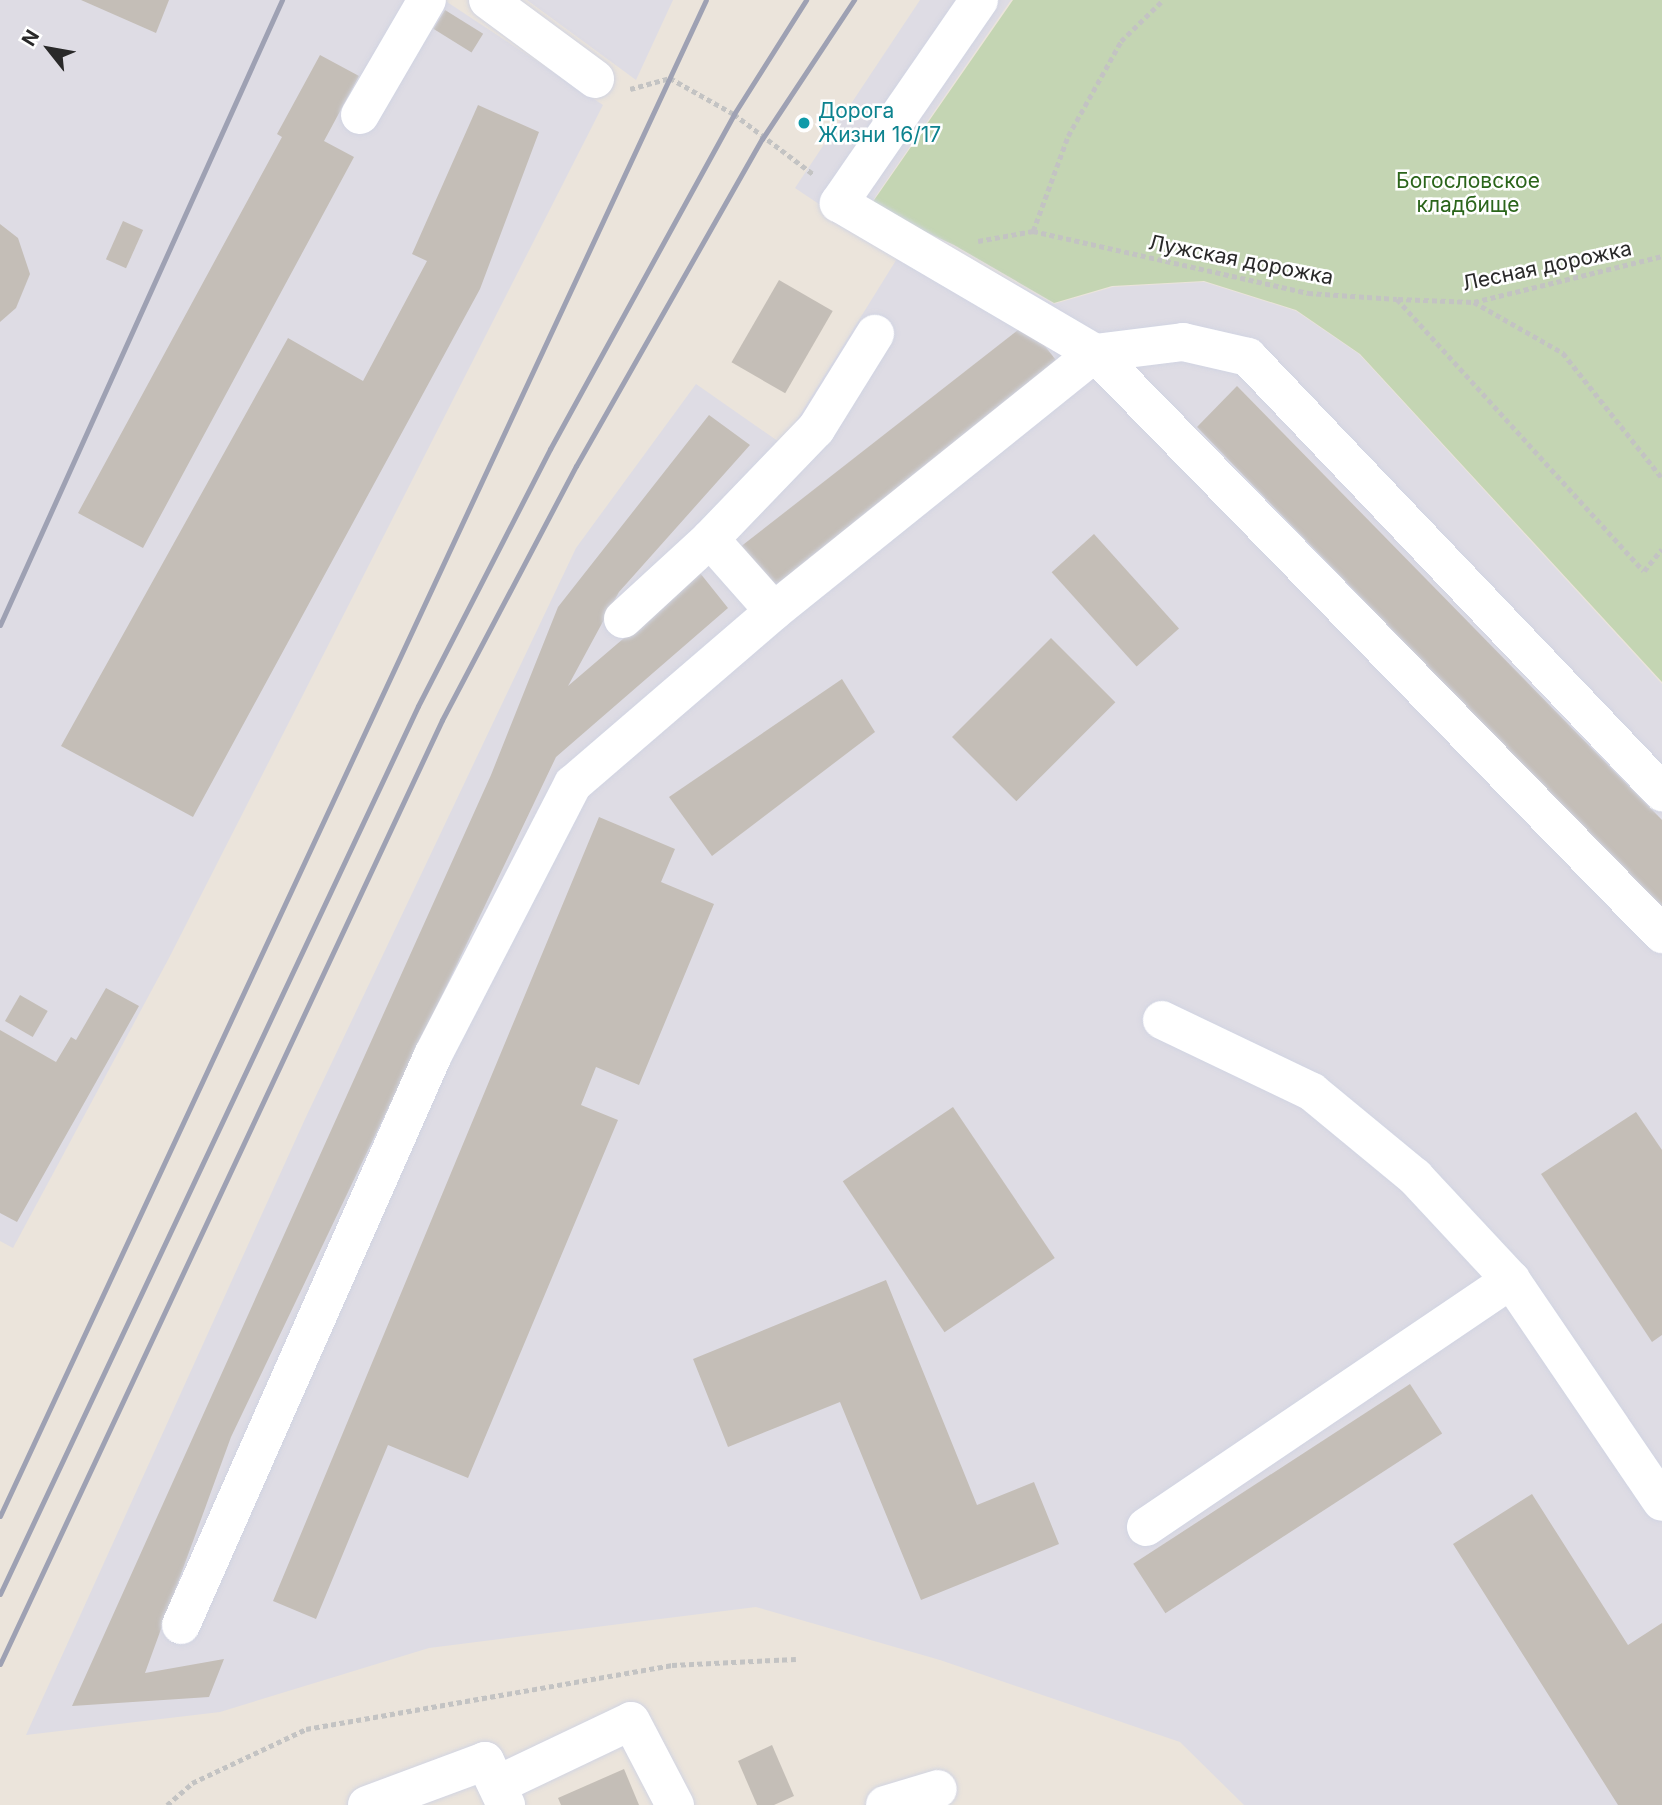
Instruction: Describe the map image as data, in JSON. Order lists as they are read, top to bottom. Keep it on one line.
{"streets":{"path":["Лужская дорожка","Лесная дорожка"]},"crossings":[["Лужская дорожка","Лесная дорожка"]],"parks":["Богословское кладбище"],"places":["Дорога Жизни 16/17"],"north":"top left"}
